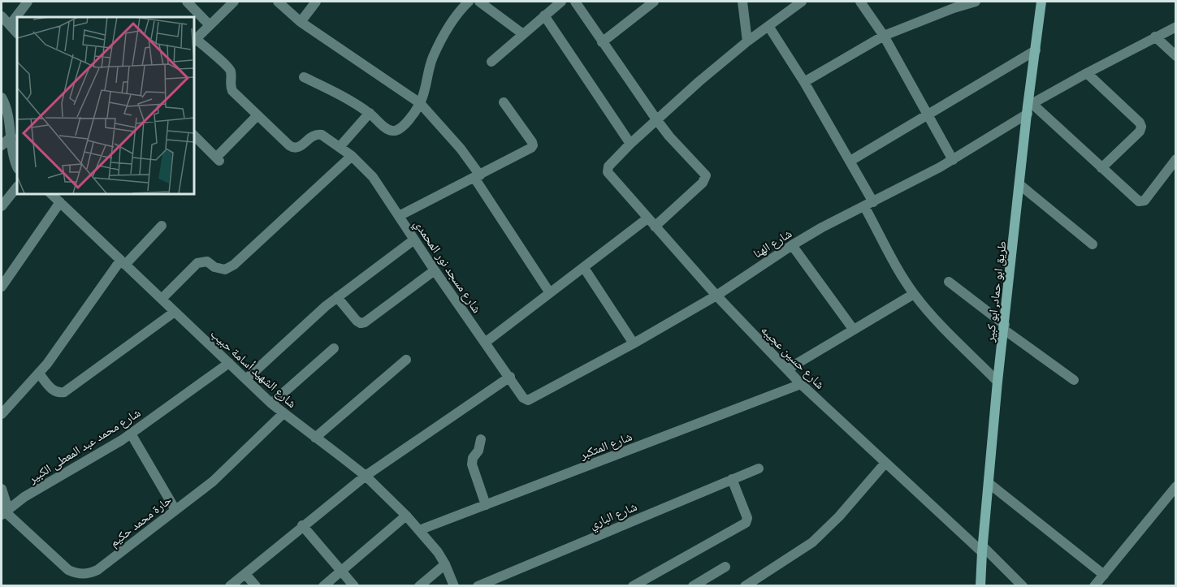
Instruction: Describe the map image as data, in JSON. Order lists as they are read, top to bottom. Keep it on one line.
{"streets":{"main road":["طريق ابو حماد, ابو كبير"],"street":["شارع الهنا","شارع مسجد نور المحمدي","شارع حسين عجيبه","شارع الشهيد أسامة حبيب","شارع محمد عبد المعطى الكبير","شارع المتكبر","شارع الباري","حارة محمد حكيم"]},"crossings":[["شارع الهنا","شارع مسجد نور المحمدي"],["شارع الهنا","طريق ابو حماد, ابو كبير"],["شارع الهنا","شارع حسين عجيبه"],["طريق ابو حماد, ابو كبير","شارع حسين عجيبه"],["شارع حسين عجيبه","شارع المتكبر"],["شارع الشهيد أسامة حبيب","شارع محمد عبد المعطى الكبير"],["شارع الشهيد أسامة حبيب","شارع المتكبر"],["شارع الشهيد أسامة حبيب","حارة محمد حكيم"],["شارع محمد عبد المعطى الكبير","حارة محمد حكيم"]]}
